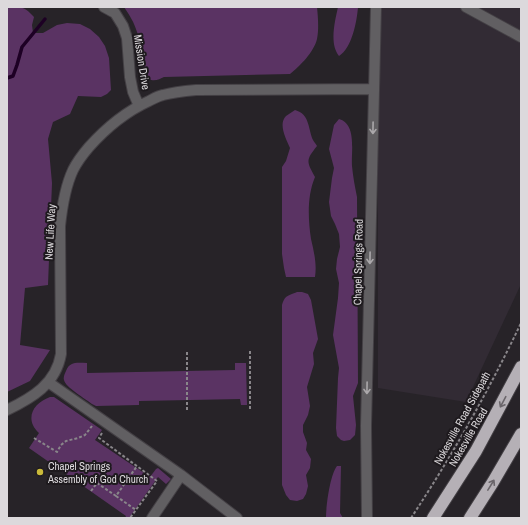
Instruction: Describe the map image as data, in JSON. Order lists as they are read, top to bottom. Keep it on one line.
{"streets":{"highway":["Nokesville Road"],"street":["Mission Drive","New Life Way","Chapel Springs Road"],"path":["Nokesville Road Sidepath"]},"crossings":[["Mission Drive","New Life Way"],["New Life Way","Chapel Springs Road"]],"one_way":["Chapel Springs Road"],"places":["Chapel Springs Assembly of God Church"]}
